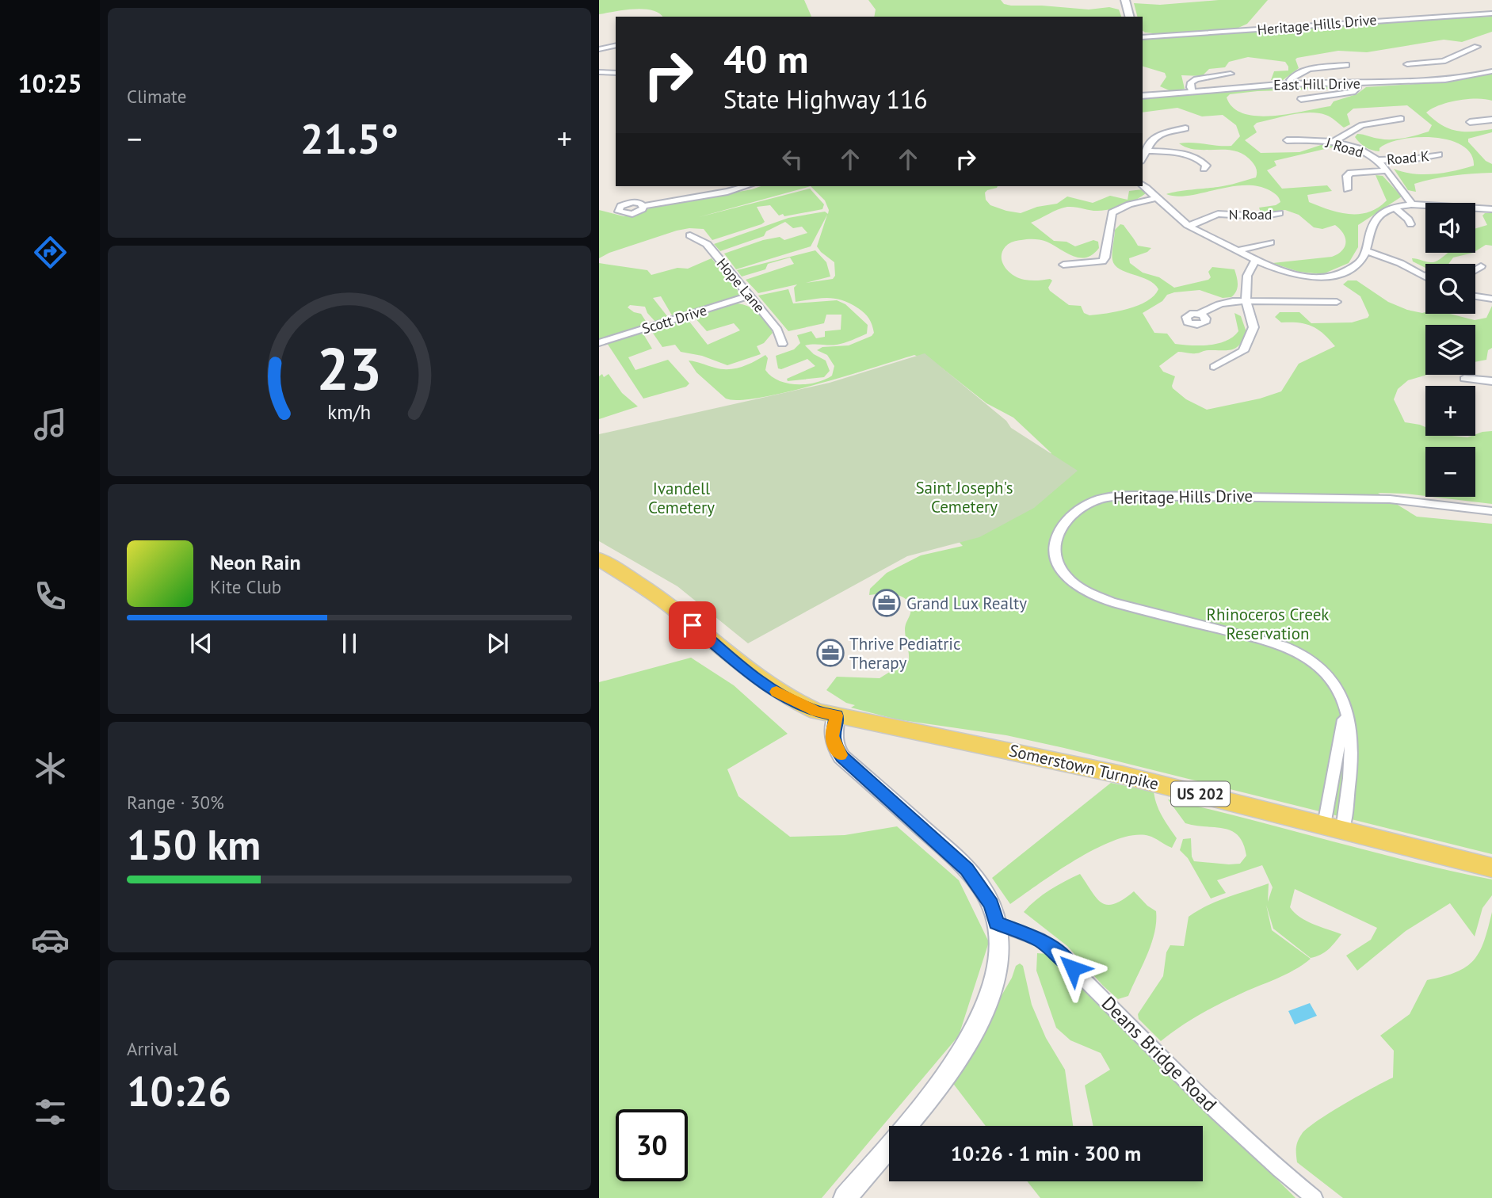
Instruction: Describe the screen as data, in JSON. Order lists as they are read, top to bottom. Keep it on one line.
{"streets":{"main road":["Somerstown Turnpike","US 202"],"street":["Heritage Hills Drive","East Hill Drive","J Road","Road K","N Road","Hope Lane","Scott Drive","Deans Bridge Road"]},"crossings":[["Heritage Hills Drive","Somerstown Turnpike"],["J Road","Road K"],["Hope Lane","Scott Drive"],["Somerstown Turnpike","US 202"]],"parks":["Saint Joseph's Cemetery","Ivandell Cemetery","Rhinoceros Creek Reservation"],"places":{"office":["Grand Lux Realty","Thrive Pediatric Therapy"]},"page":{"tabs":"10:25","tile":["Climate",["Range · 30%","150 km"],["Arrival","10:26"]],"turn":["40 m","State Highway 116"],"heat":["−","21.5°","+"],"map_buttons":["+","−"],"song":["Neon Rain","Kite Club"],"limit":"30","trip":"10:26 · 1 min · 300 m","gauge":["23","km/h"]}}
